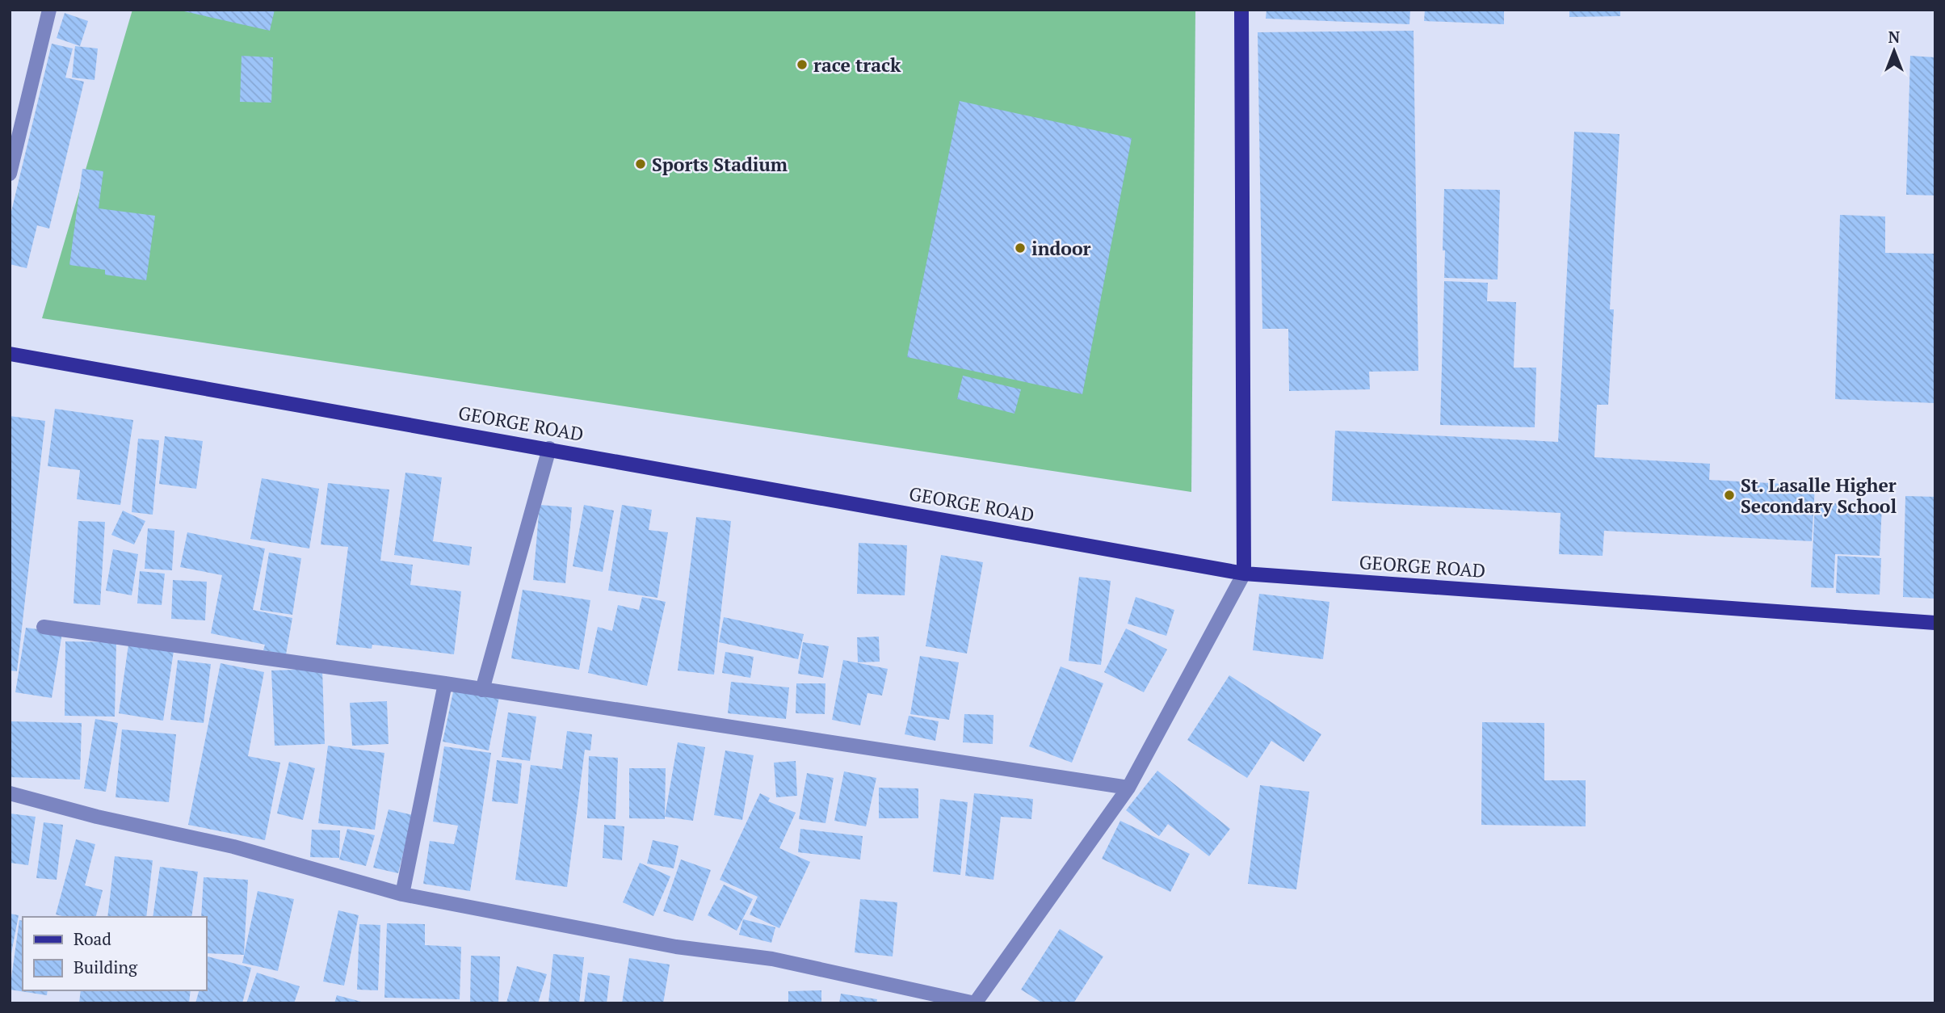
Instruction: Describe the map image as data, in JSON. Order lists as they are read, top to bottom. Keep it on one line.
{"streets":{"main road":["GEORGE ROAD"]},"places":["race track","Sports Stadium","indoor","St. Lasalle Higher Secondary School"],"legend":["Road","Building"],"north":"top"}
